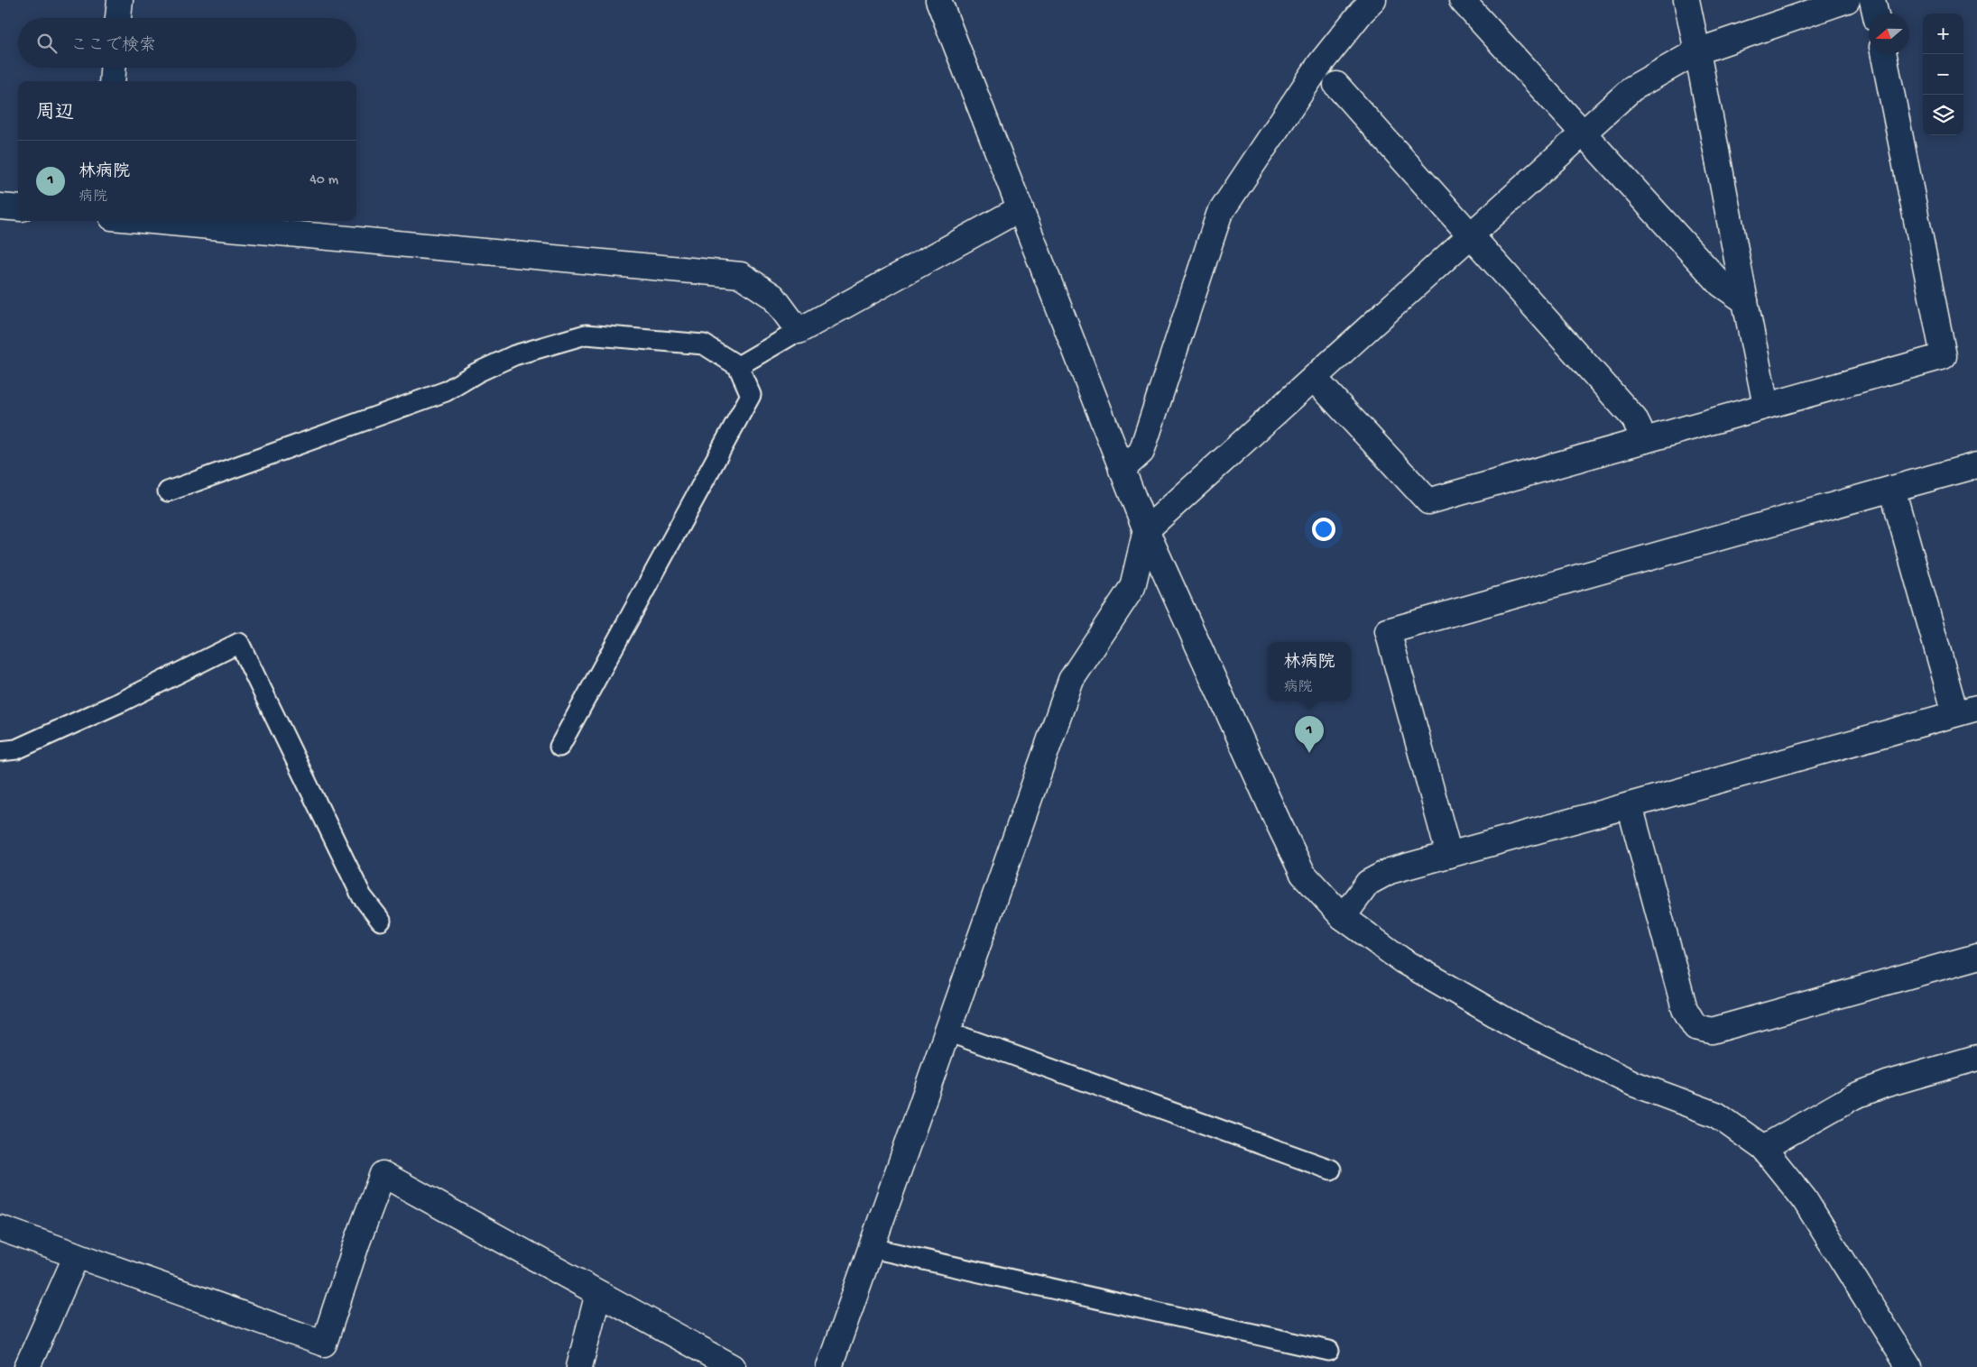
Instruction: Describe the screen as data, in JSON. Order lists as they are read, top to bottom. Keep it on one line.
{"north":"left","page":{"map_buttons":["+","−"],"search":"ここで検索","heading":"周辺","list":[{"mark":"1","name":"林病院","note":"病院","value":"40 m"}],"popup":["林病院","病院"],"pins":"1"}}
